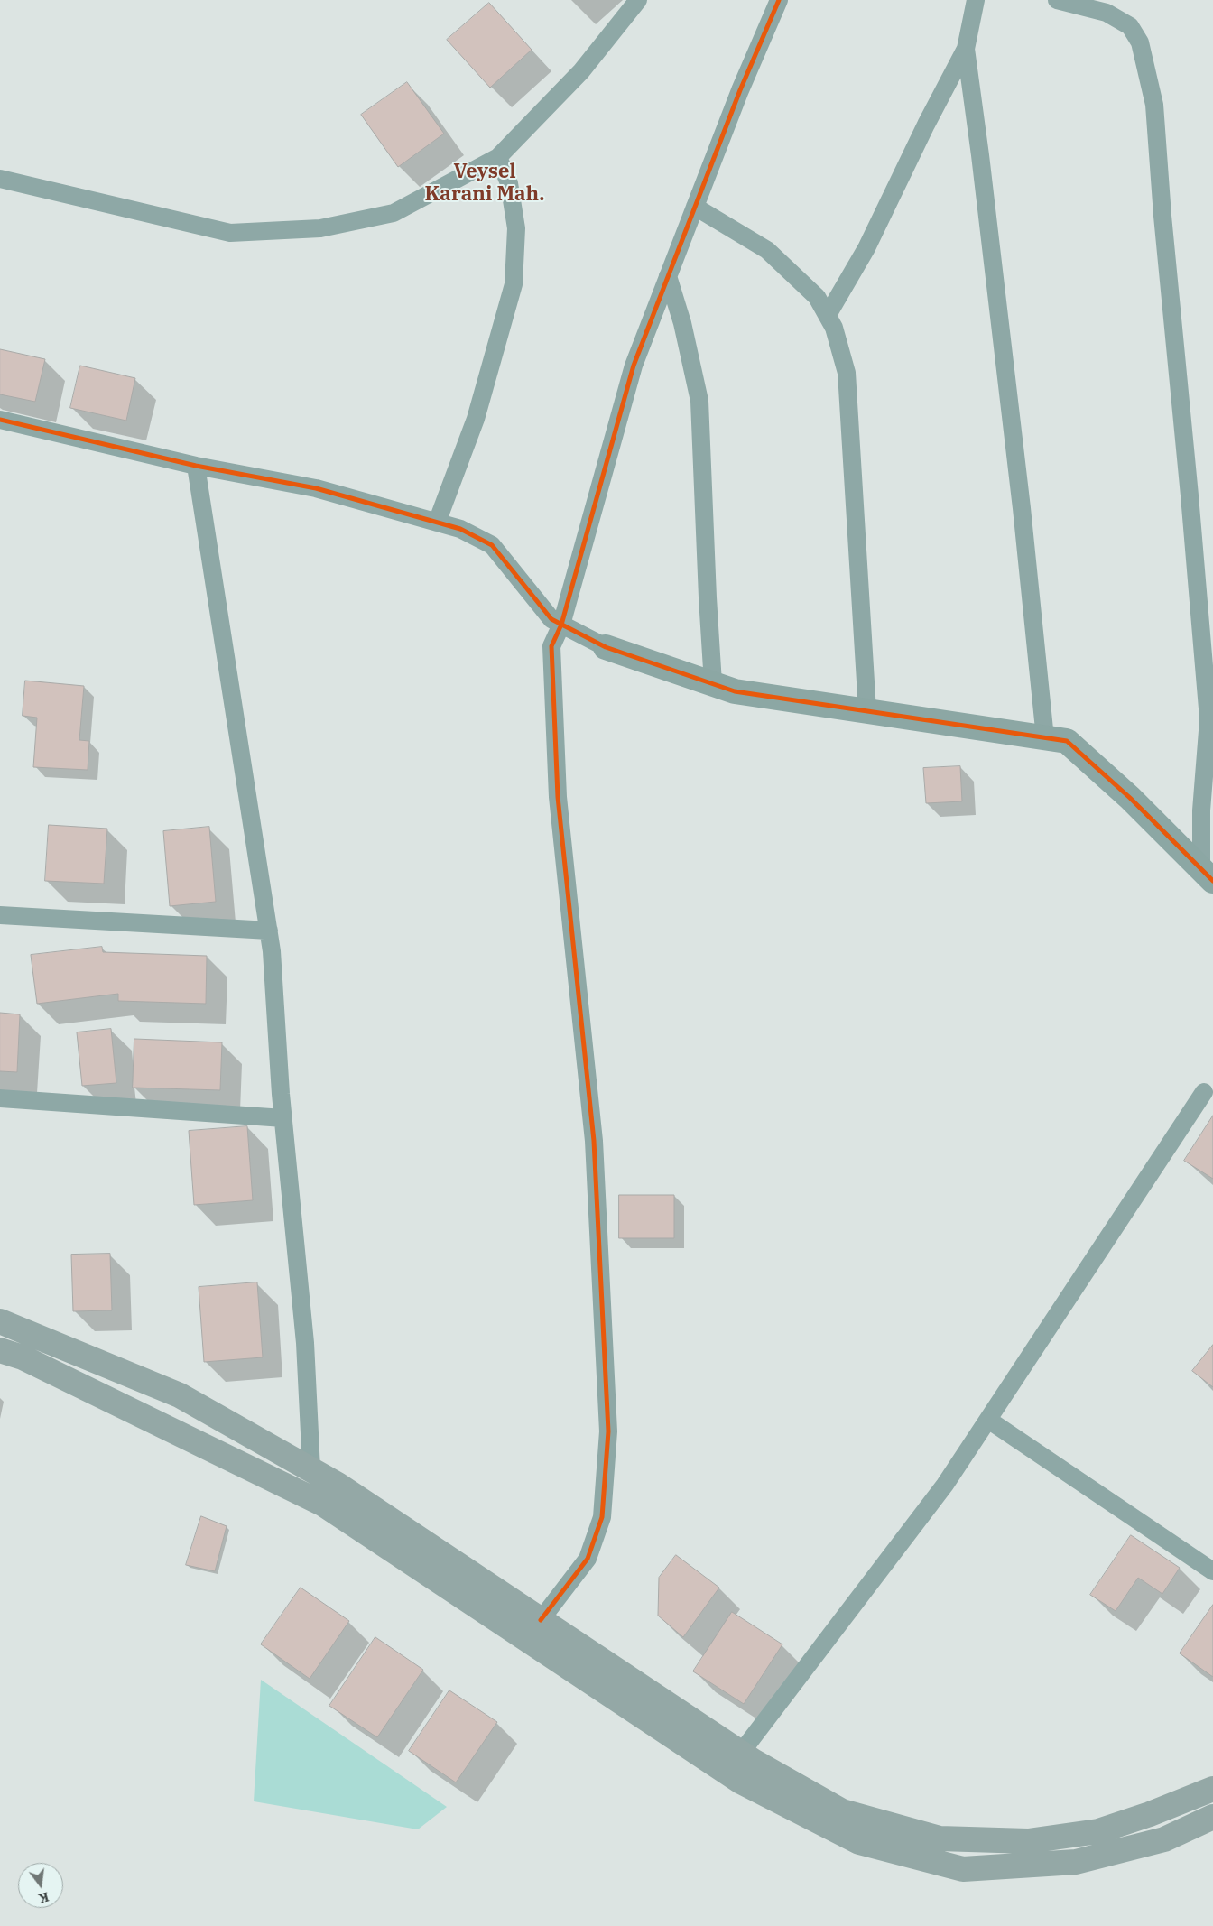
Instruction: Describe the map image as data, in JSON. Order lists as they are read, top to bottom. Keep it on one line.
{"districts":["Veysel Karani Mah."],"north":"bottom"}
